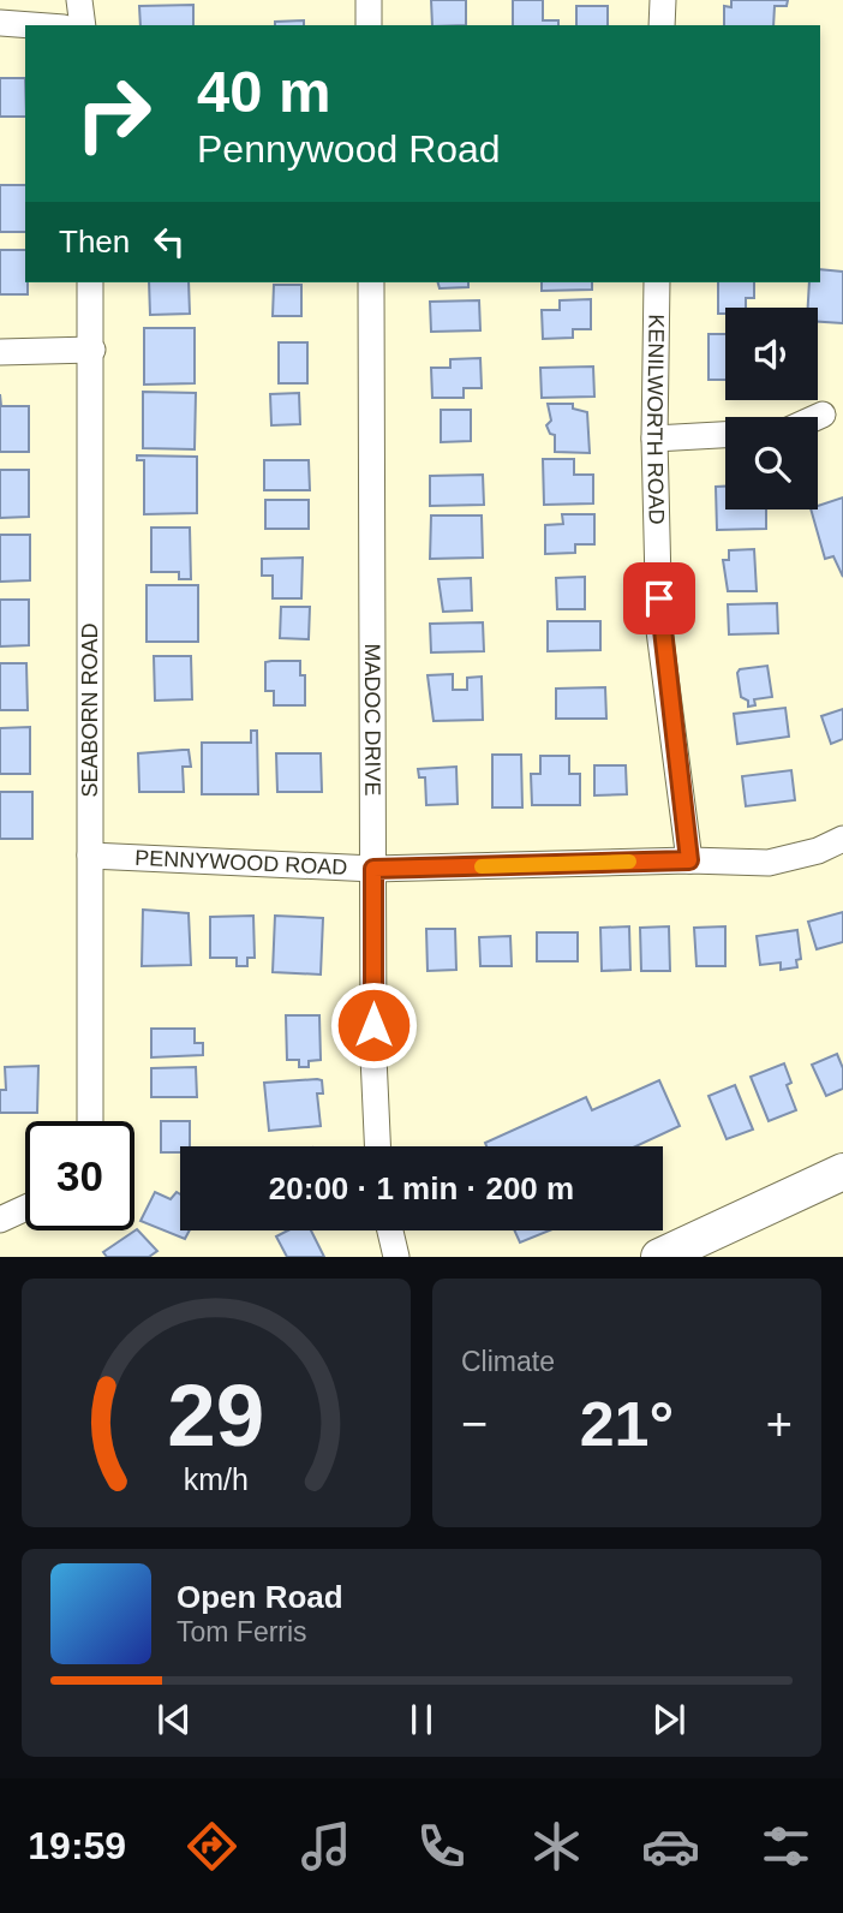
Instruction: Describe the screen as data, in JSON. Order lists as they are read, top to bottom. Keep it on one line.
{"streets":{"street":["KENILWORTH ROAD","SEABORN ROAD","MADOC DRIVE","PENNYWOOD ROAD"]},"crossings":[["KENILWORTH ROAD","PENNYWOOD ROAD"],["SEABORN ROAD","PENNYWOOD ROAD"],["MADOC DRIVE","PENNYWOOD ROAD"]],"page":{"turn":["40 m","Pennywood Road"],"then":"Then","limit":"30","trip":"20:00 · 1 min · 200 m","tile":"Climate","heat":["−","21°","+"],"song":["Open Road","Tom Ferris"],"tabs":"19:59","gauge":["29","km/h"]}}
